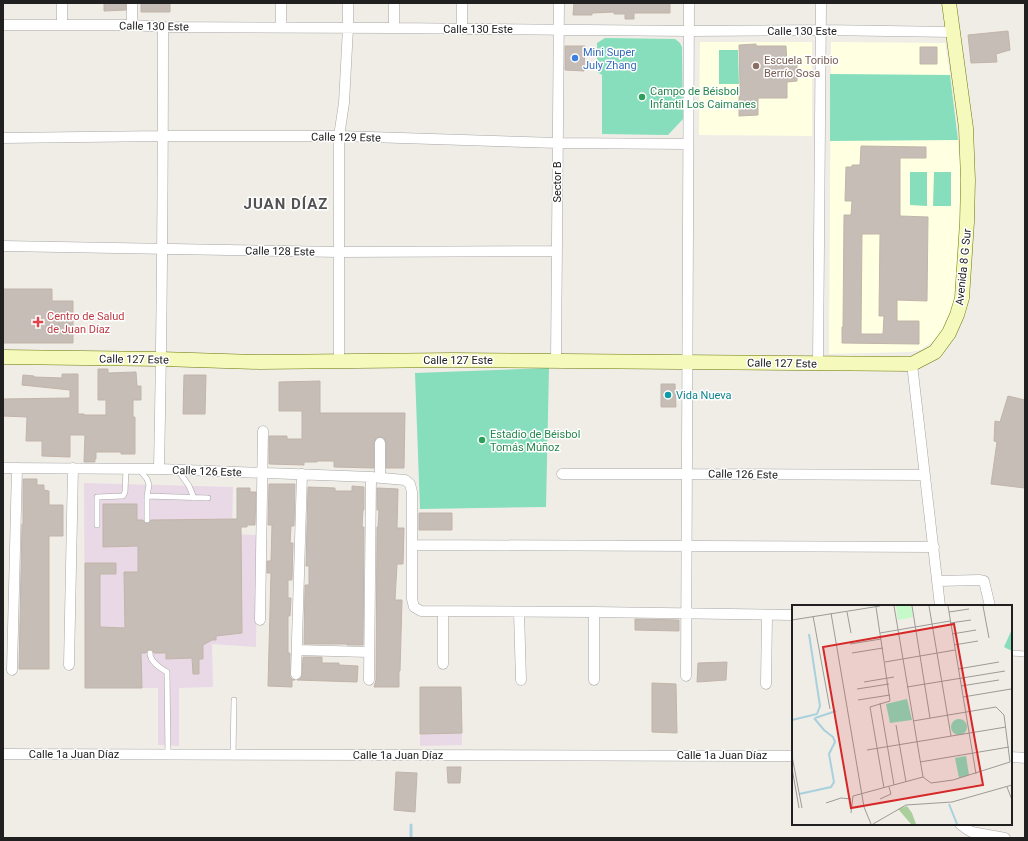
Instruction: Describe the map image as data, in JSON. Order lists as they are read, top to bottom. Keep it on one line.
{"streets":{"street":["Calle 130 Este","Calle 129 Este","Sector B","Calle 128 Este","Avenida 8 G Sur","Calle 127 Este","Calle 126 Este","Calle 1a Juan Díaz"]},"crossings":[["Calle 130 Este","Sector B"],["Calle 130 Este","Avenida 8 G Sur"],["Calle 129 Este","Sector B"],["Sector B","Calle 128 Este"],["Sector B","Calle 127 Este"],["Avenida 8 G Sur","Calle 127 Este"]],"districts":["JUAN DÍAZ"],"places":{"other":["Mini Super July Zhang","Escuela Toribio Berrío Sosa","Campo de Béisbol Infantil Los Caimanes","Vida Nueva","Estadio de Béisbol Tomás Múñoz"],"health":["Centro de Salud de Juan Díaz"]}}
